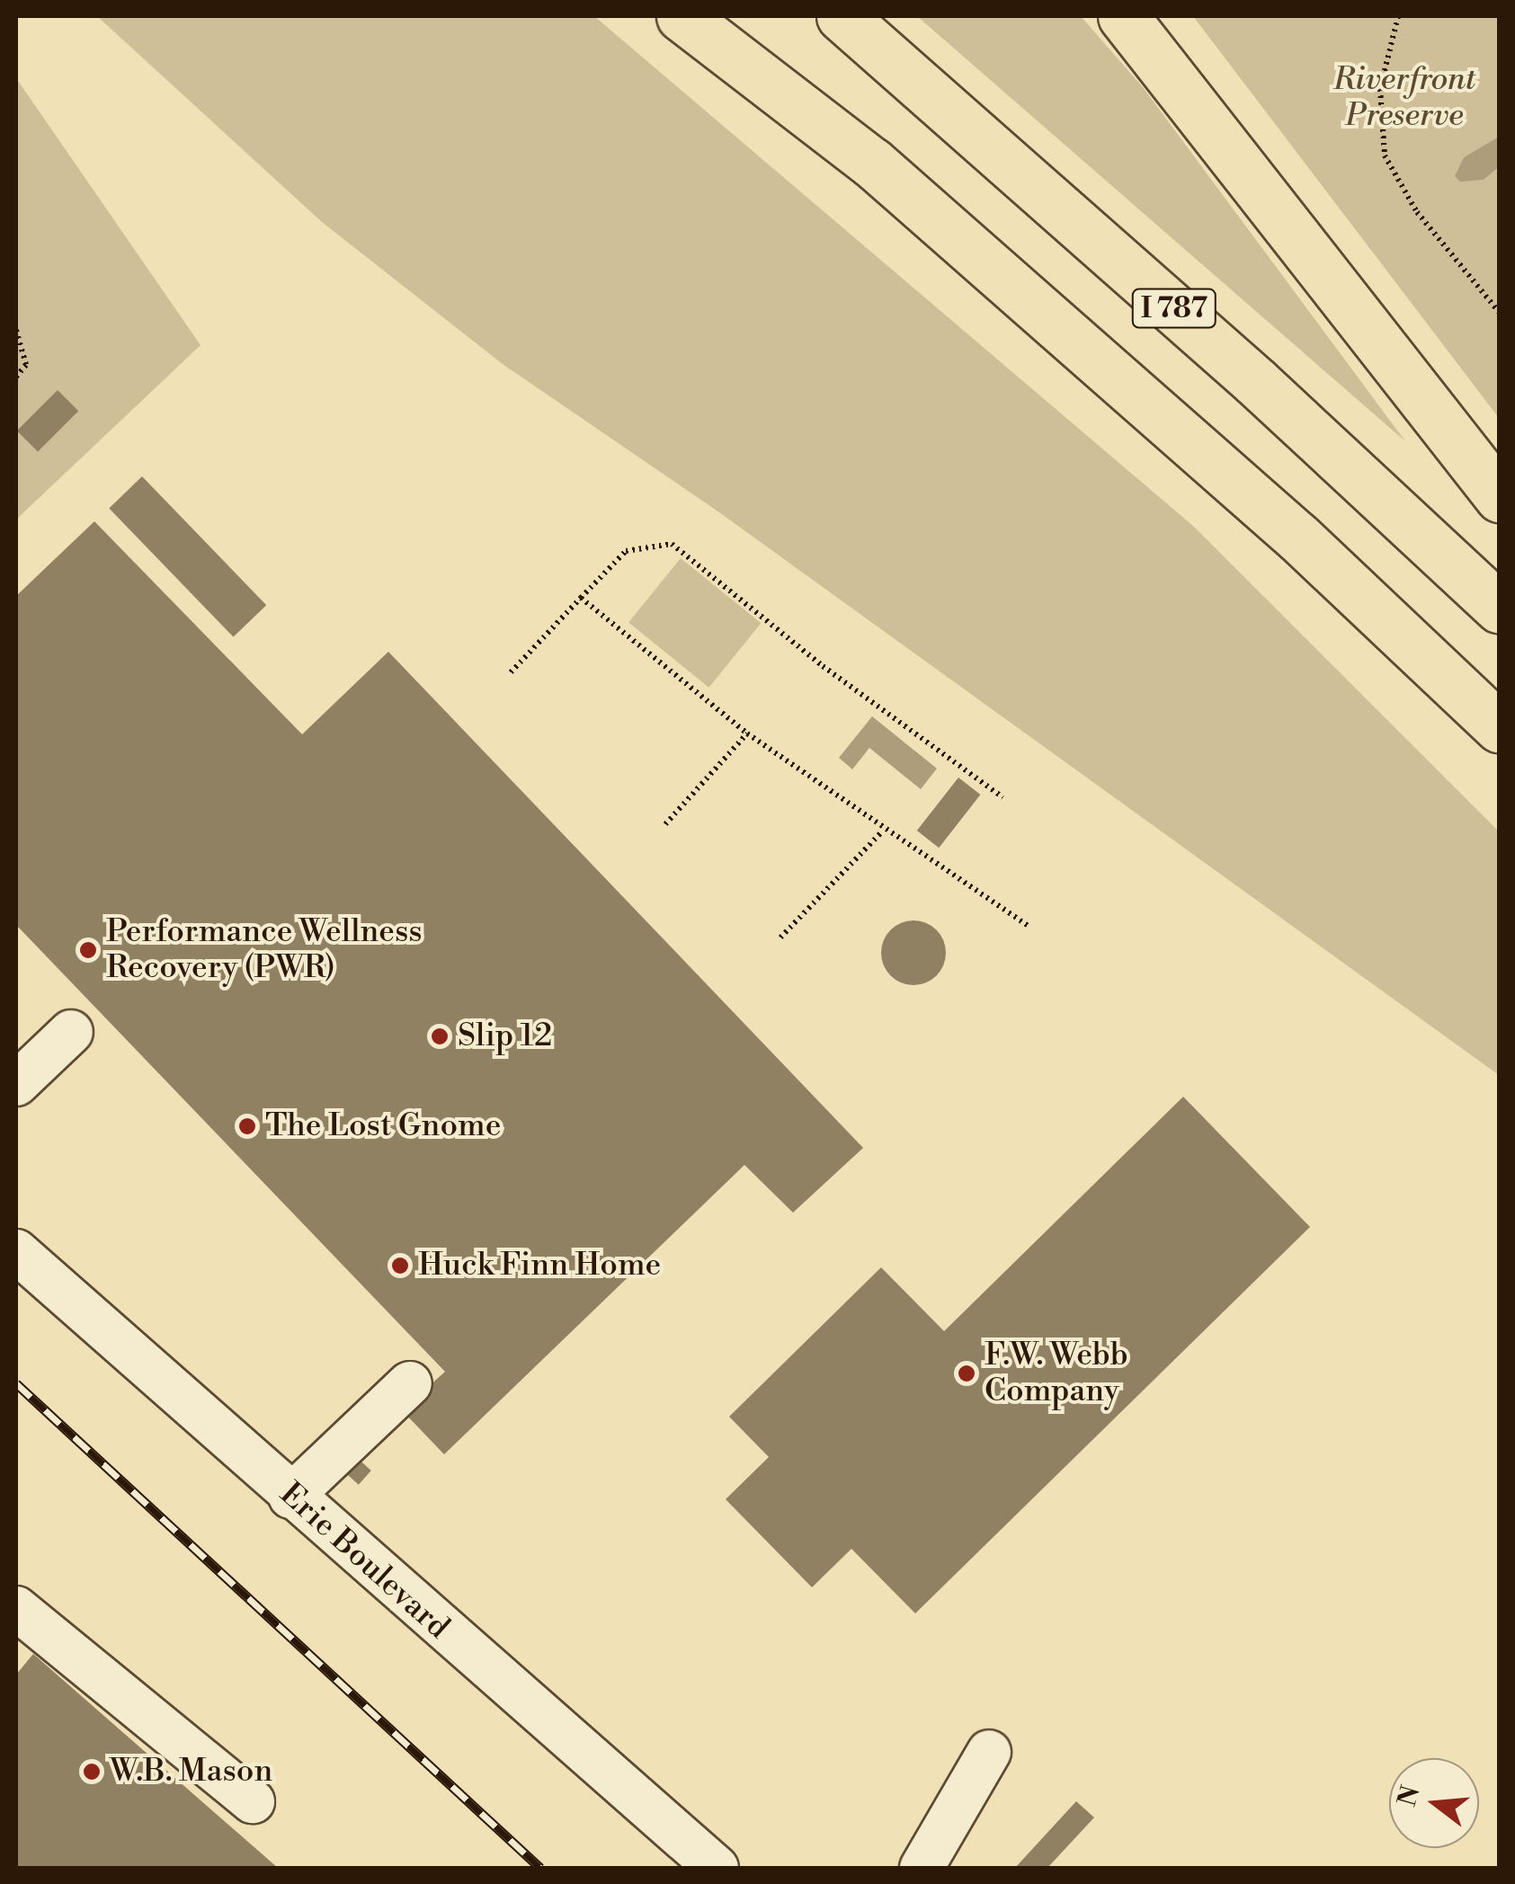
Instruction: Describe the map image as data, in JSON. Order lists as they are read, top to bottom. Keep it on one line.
{"streets":{"highway":["I 787"],"street":["Erie Boulevard"]},"parks":["Riverfront Preserve"],"places":["Performance Wellness Recovery (PWR)","Slip 12","The Lost Gnome","Huck Finn Home","F.W. Webb Company","W.B. Mason"],"north":"left"}
